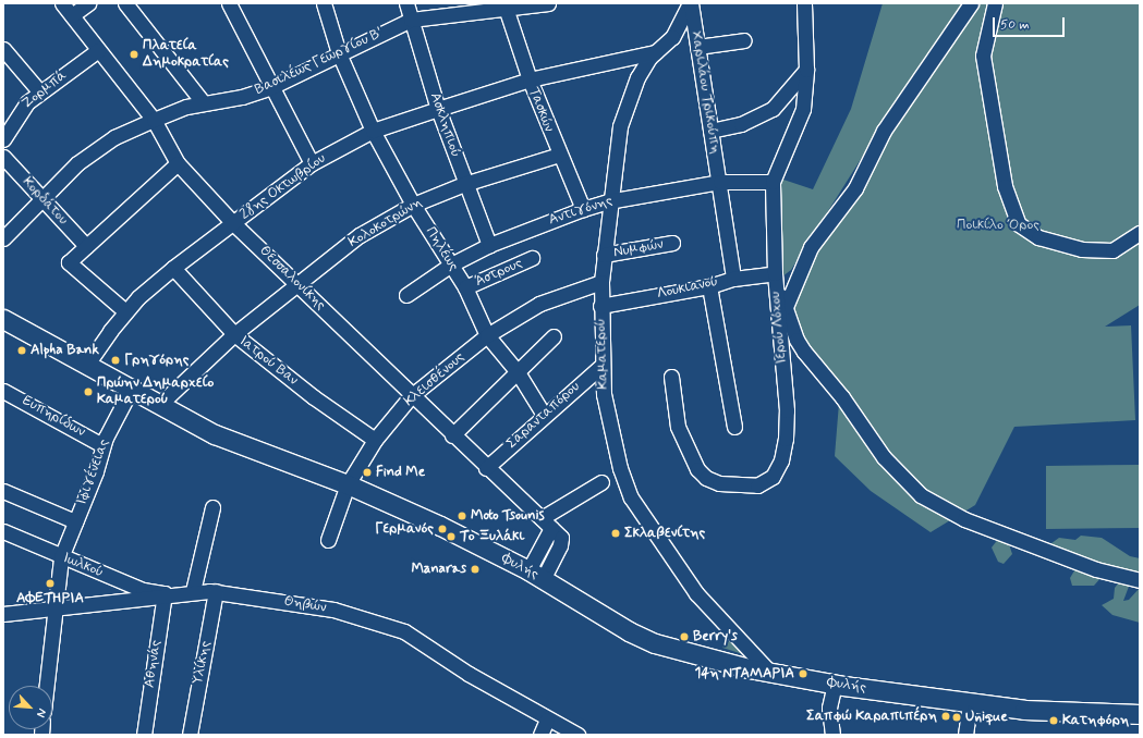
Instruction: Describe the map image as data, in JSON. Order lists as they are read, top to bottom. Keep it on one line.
{"streets":{"main road":["Φυλής"],"street":["Βασιλέως Γεωργίου Β'","Ζορμπά","Χαριλάου Τρικούπη","Τασκών","Ασκληπιού","28ης Οκτωβρίου","Κορδάτου","Αντιγόνης","Κολοκοτρώνη","Πηλέως","Νυμφών","Άστρους","Θεσσαλονίκης","Λουκιανού","Ιερού Λόχου","Καματερού","Ιατρού Βαν","Κλεισθένους","Σαρανταπόρου","Ευπηρίδων","Ιφιγένειας","Ιωλκού","Θηβών","Υλίκης","Αθηνάς"]},"crossings":[["Βασιλέως Γεωργίου Β'","Τασκών"],["Βασιλέως Γεωργίου Β'","Ασκληπιού"],["Βασιλέως Γεωργίου Β'","Κορδάτου"],["Βασιλέως Γεωργίου Β'","Πηλέως"],["Βασιλέως Γεωργίου Β'","Θεσσαλονίκης"],["Ζορμπά","Θεσσαλονίκης"],["Χαριλάου Τρικούπη","Αντιγόνης"],["Χαριλάου Τρικούπη","Λουκιανού"],["Χαριλάου Τρικούπη","Καματερού"],["Τασκών","28ης Οκτωβρίου"],["Τασκών","Αντιγόνης"],["Τασκών","Κολοκοτρώνη"],["Ασκληπιού","28ης Οκτωβρίου"],["Ασκληπιού","Αντιγόνης"],["Ασκληπιού","Κολοκοτρώνη"],["28ης Οκτωβρίου","Πηλέως"],["28ης Οκτωβρίου","Θεσσαλονίκης"],["28ης Οκτωβρίου","Καματερού"],["28ης Οκτωβρίου","Ιατρού Βαν"],["28ης Οκτωβρίου","Φυλής"],["Αντιγόνης","Πηλέως"],["Αντιγόνης","Ιερού Λόχου"],["Αντιγόνης","Καματερού"],["Κολοκοτρώνη","Πηλέως"],["Κολοκοτρώνη","Θεσσαλονίκης"],["Κολοκοτρώνη","Ιατρού Βαν"],["Κολοκοτρώνη","Φυλής"],["Πηλέως","Άστρους"],["Πηλέως","Κλεισθένους"],["Πηλέως","Σαρανταπόρου"],["Νυμφών","Καματερού"],["Θεσσαλονίκης","Κλεισθένους"],["Θεσσαλονίκης","Σαρανταπόρου"],["Θεσσαλονίκης","Φυλής"],["Λουκιανού","Ιερού Λόχου"],["Λουκιανού","Καματερού"],["Καματερού","Κλεισθένους"],["Καματερού","Σαρανταπόρου"],["Καματερού","Φυλής"],["Ιατρού Βαν","Κλεισθένους"],["Κλεισθένους","Φυλής"],["Ευπηρίδων","Ιφιγένειας"],["Ιφιγένειας","Ιωλκού"],["Ιφιγένειας","Φυλής"],["Ιφιγένειας","Θηβών"],["Ιωλκού","Θηβών"],["Ιωλκού","Αθηνάς"],["Θηβών","Υλίκης"],["Θηβών","Αθηνάς"]],"parks":["Ποικίλο Όρος"],"places":["Πλατεία Δημοκρατίας","Alpha Bank","Γρηγόρης","Πρώην Δημαρχείο Καματερού","Find Me","Moto Tsounis","Γερμανός","Σκλαβενίτης","Το Ξυλάκι","Manaras","ΑΦΕΤΗΡΙΑ","Berry's","14η ΝΤΑΜΑΡΙΑ","Σαπφώ Καραπιπέρη","Unique","Κατηφόρη"],"scale_bar":"50 m","north":"bottom right"}
